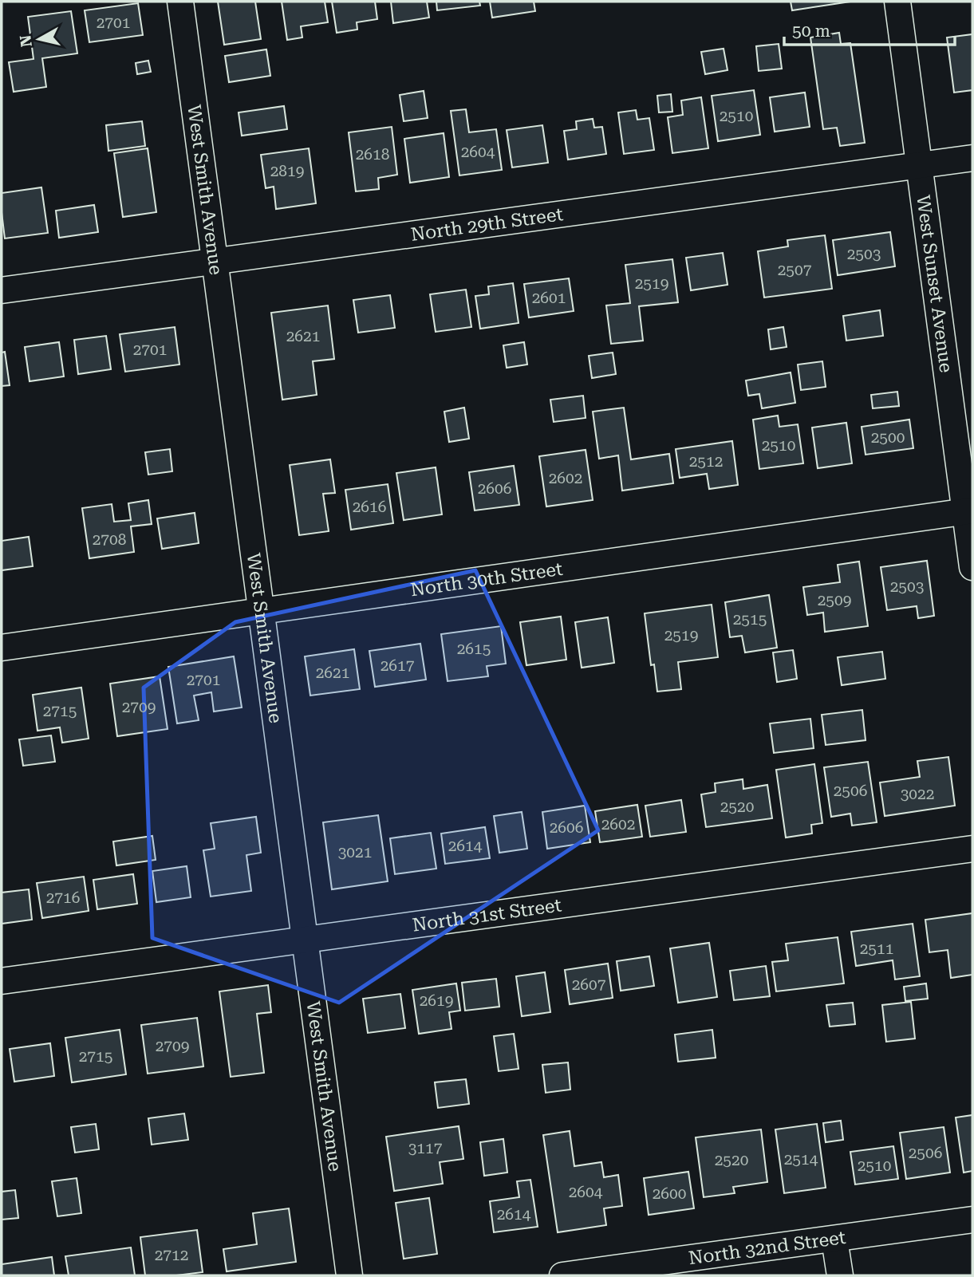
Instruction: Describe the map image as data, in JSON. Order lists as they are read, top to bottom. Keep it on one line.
{"streets":{"street":["West Smith Avenue","North 29th Street","West Sunset Avenue","North 30th Street","North 31st Street","North 32nd Street"]},"crossings":[["West Smith Avenue","North 29th Street"],["West Smith Avenue","North 30th Street"],["West Smith Avenue","North 31st Street"],["North 29th Street","West Sunset Avenue"],["West Sunset Avenue","North 30th Street"]],"house_numbers":["2701","2510","2604","2618","2819","2503","2507","2519","2601","2621","2701","2500","2510","2512","2602","2606","2616","2708","2503","2509","2515","2519","2615","2617","2621","2701","2709","2715","2506","3022","2520","2602","2606","2614","3021","2716","2511","2607","2619","2709","2715","3117","2506","2514","2520","2510","2604","2600","2614","2712"],"scale_bar":"50 m","north":"left"}
